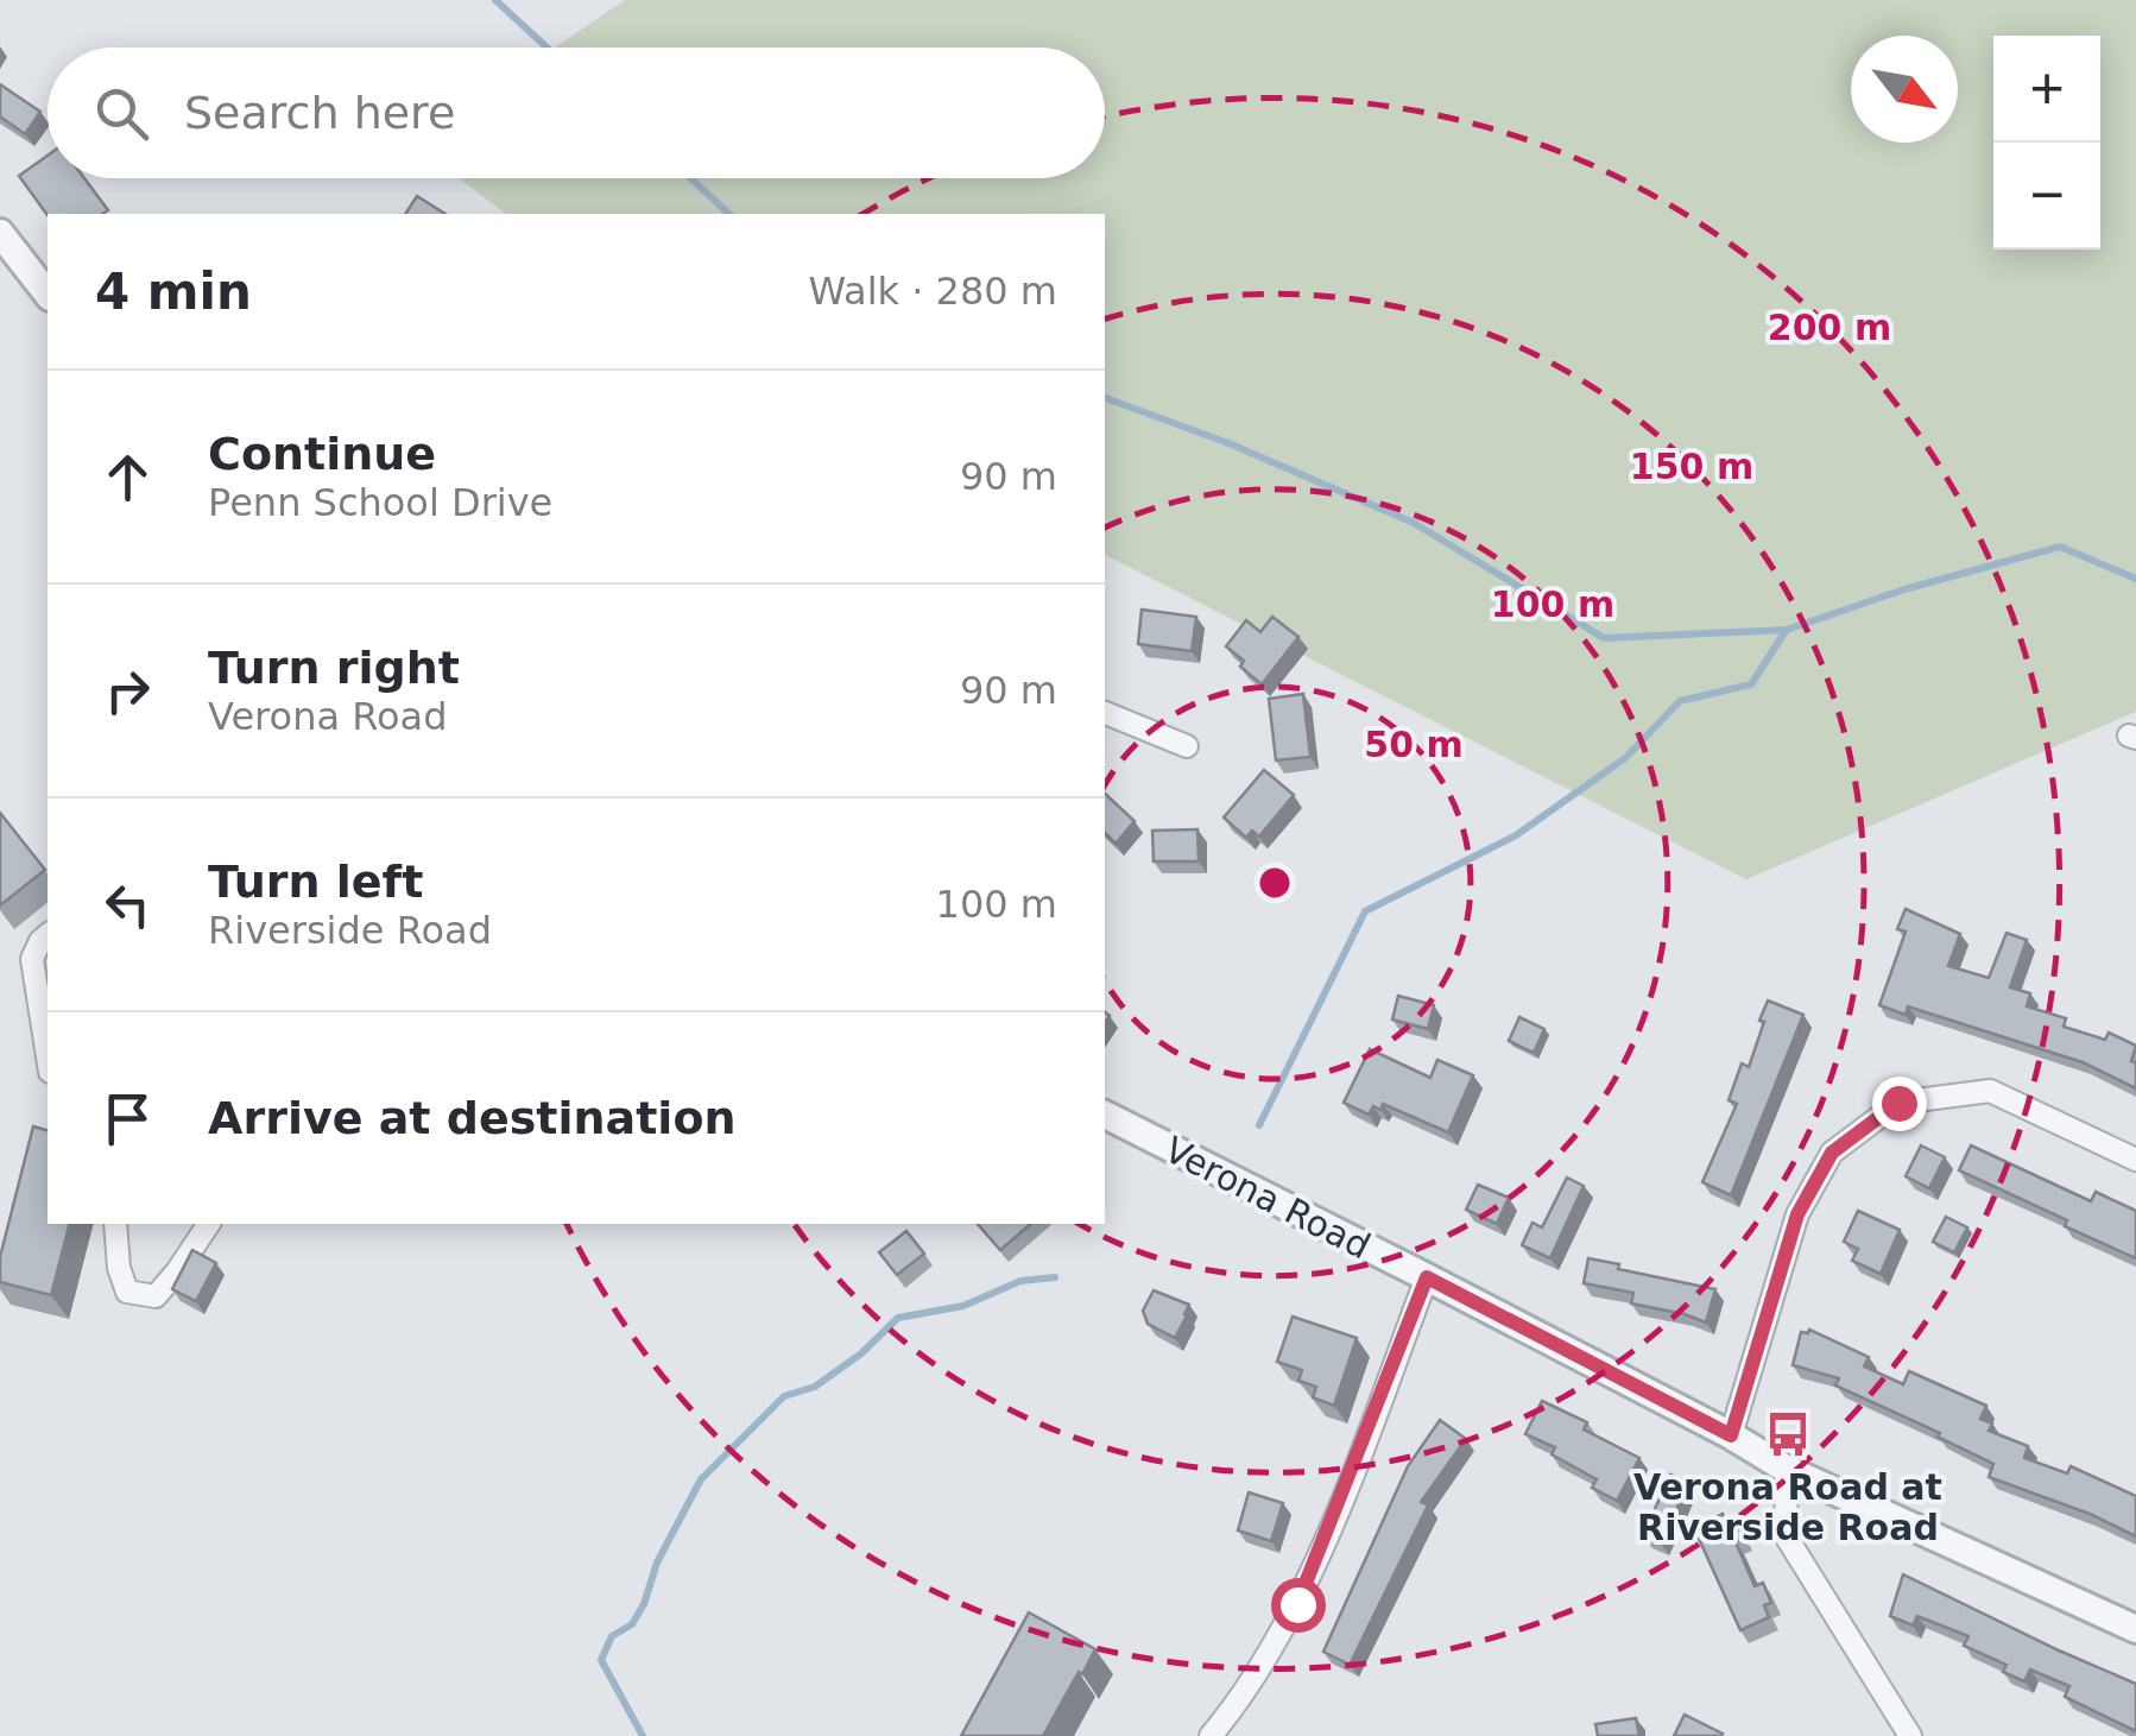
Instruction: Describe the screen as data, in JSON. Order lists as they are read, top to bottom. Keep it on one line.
{"streets":{"street":["Verona Road"]},"places":{"bus stop":["Verona Road at Riverside Road"]},"north":"bottom right","page":{"map_buttons":["+","−"],"search":"Search here","heading":["4 min","Walk · 280 m"],"list":[["Continue","Penn School Drive","90 m"],["Turn right","Verona Road","90 m"],["Turn left","Riverside Road","100 m"],"Arrive at destination"]},"rings":["200 m","150 m","100 m","50 m"]}
